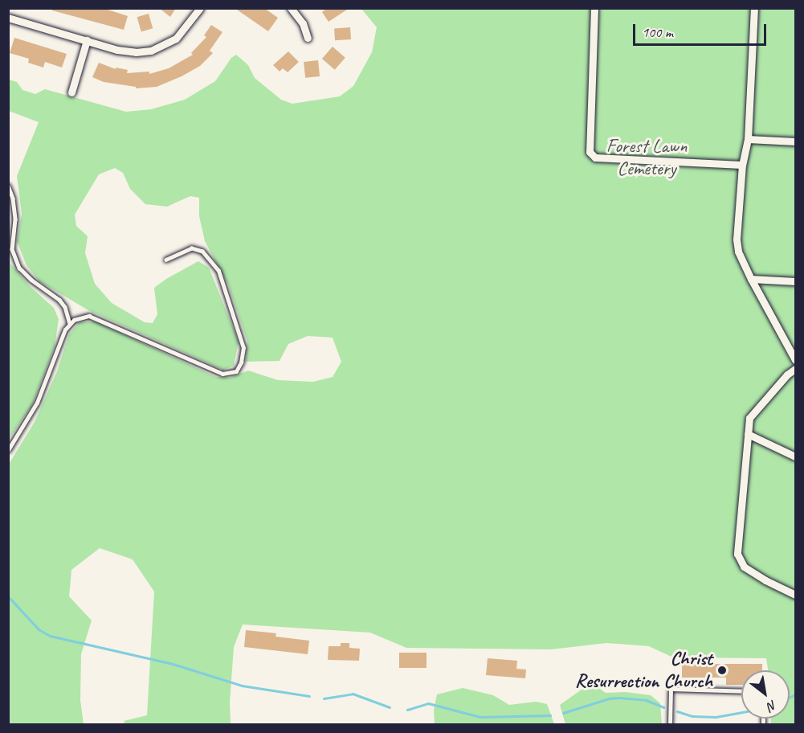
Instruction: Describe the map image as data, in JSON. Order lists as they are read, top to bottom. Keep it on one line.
{"parks":["Forest Lawn Cemetery"],"places":["Christ Resurrection Church"],"scale_bar":"100 m","north":"bottom right"}
